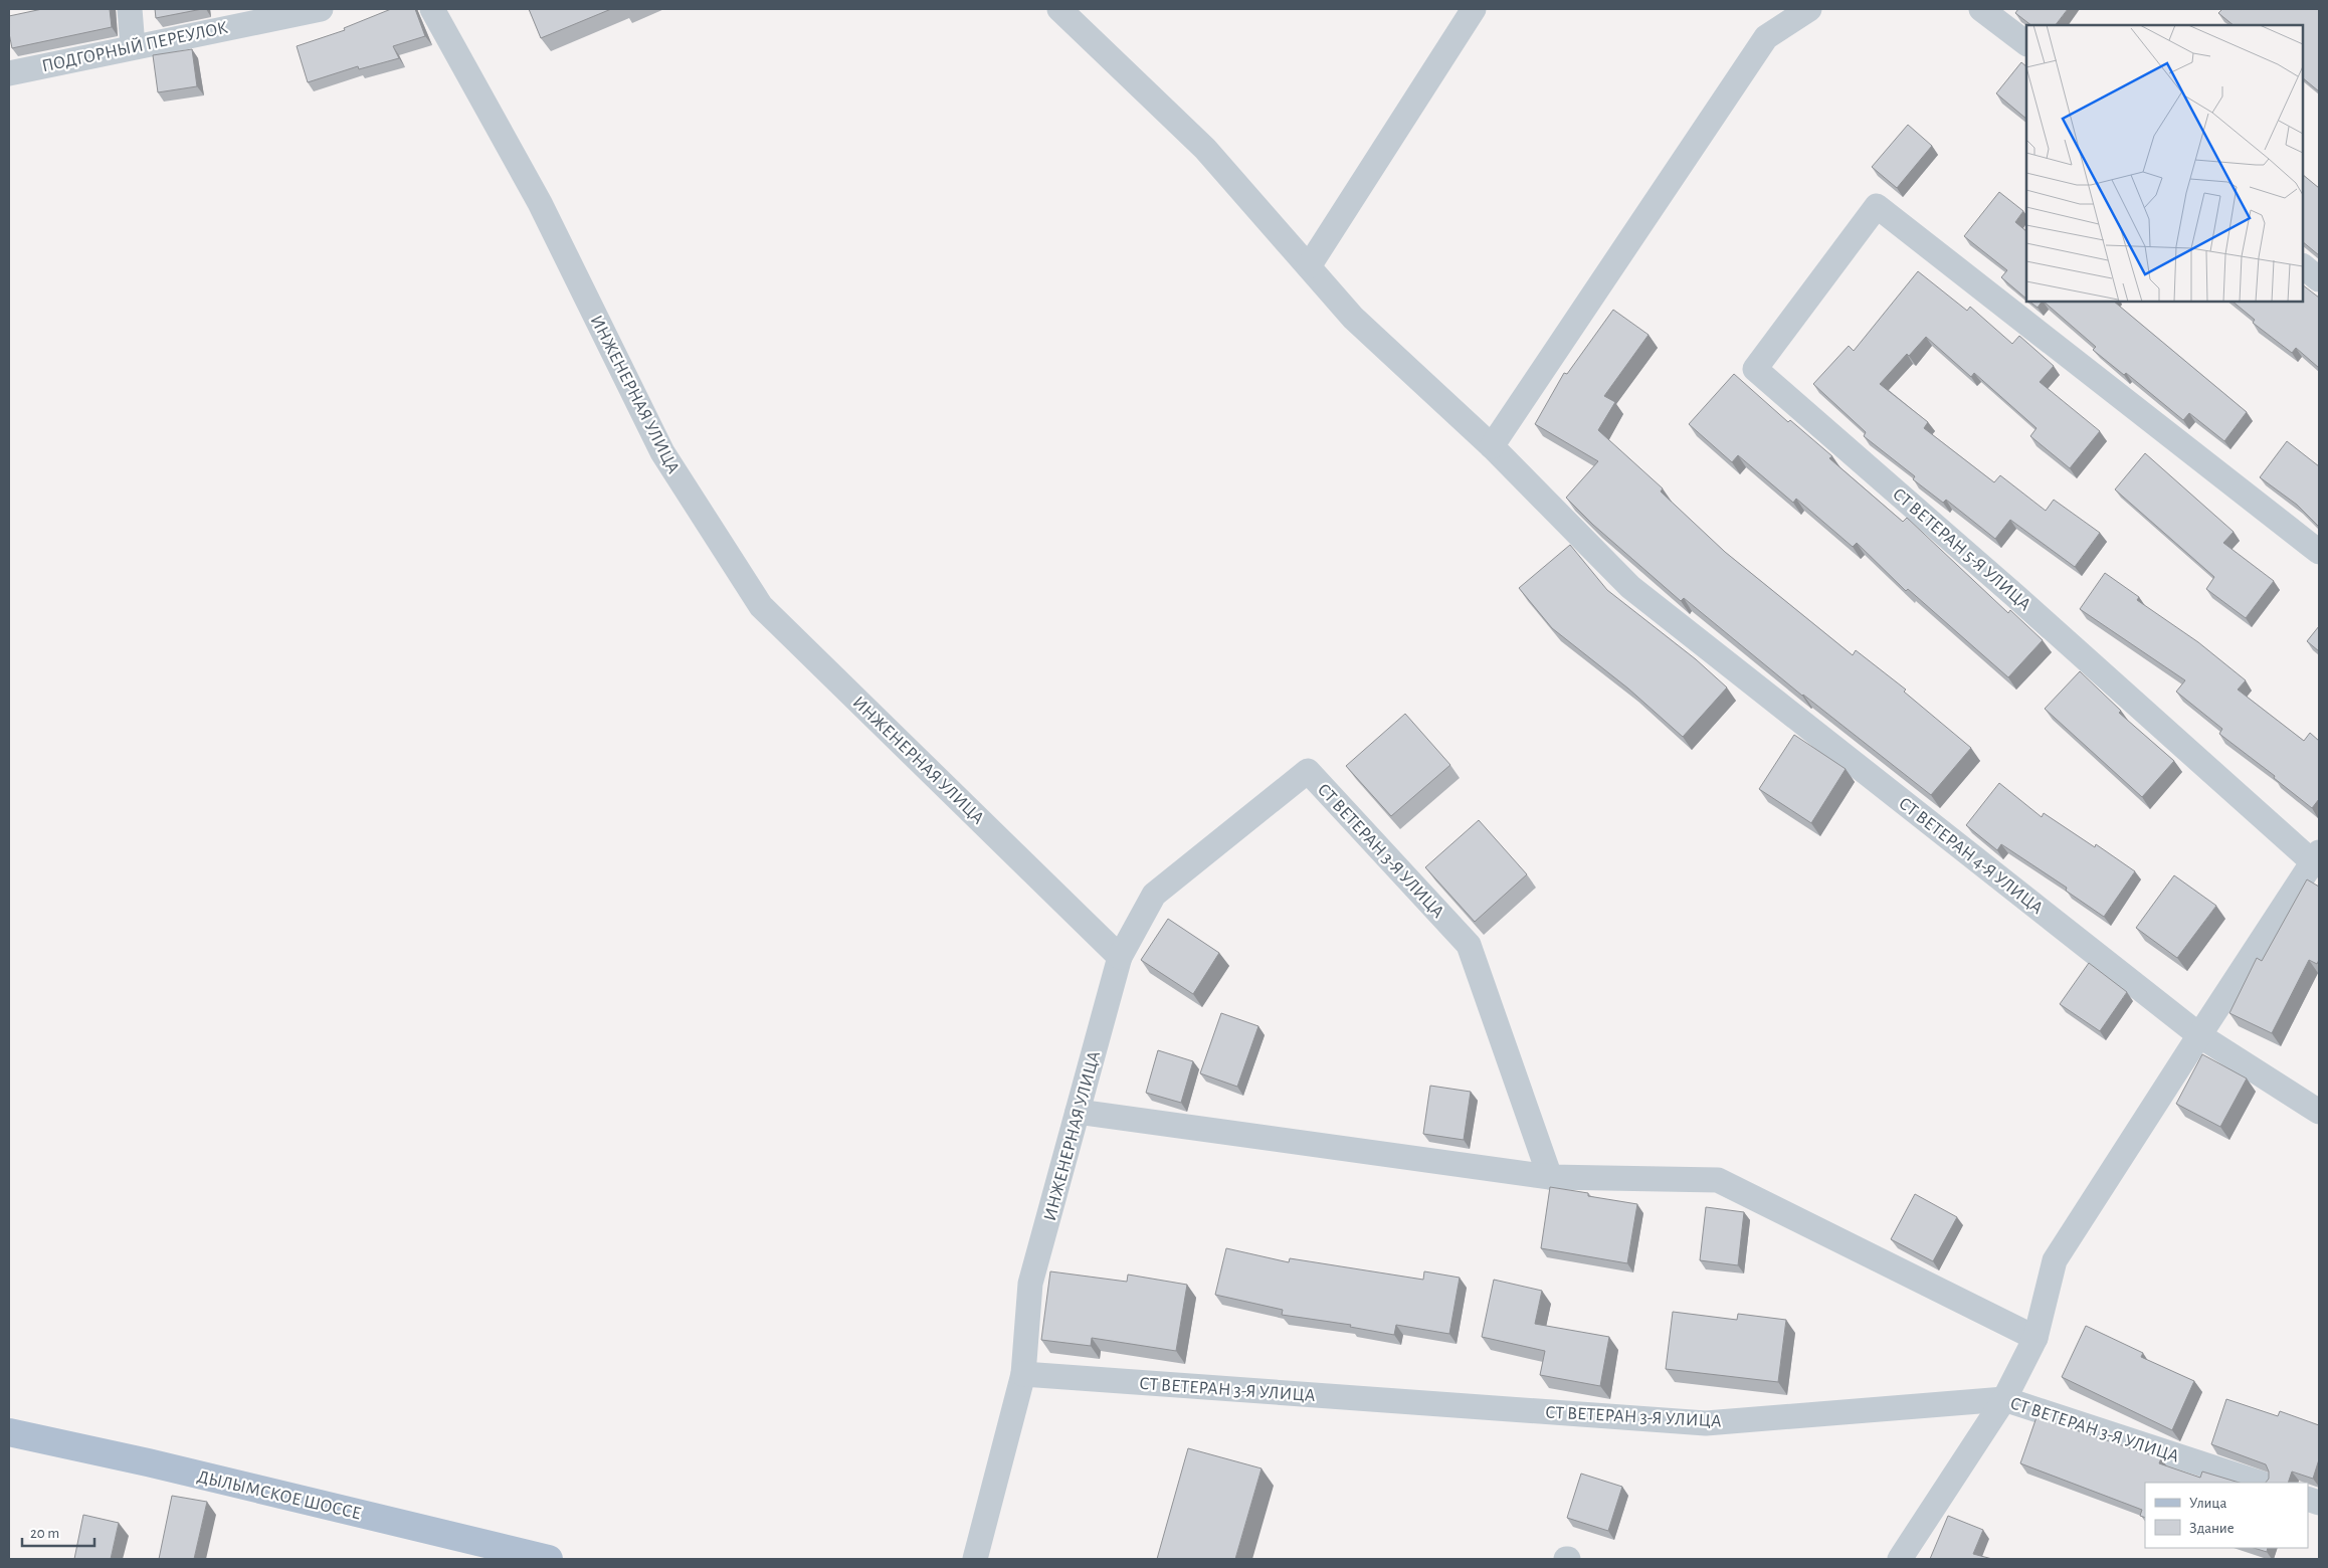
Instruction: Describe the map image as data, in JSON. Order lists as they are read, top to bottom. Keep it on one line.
{"streets":{"main road":["ДЫЛЫМСКОЕ ШОССЕ"],"street":["ПОДГОРНЫЙ ПЕРЕУЛОК","ИНЖЕНЕРНАЯ УЛИЦА","СТ ВЕТЕРАН 5-Я УЛИЦА","СТ ВЕТЕРАН 3-Я УЛИЦА","СТ ВЕТЕРАН 4-Я УЛИЦА"]},"crossings":[["ИНЖЕНЕРНАЯ УЛИЦА","СТ ВЕТЕРАН 3-Я УЛИЦА"]],"legend":["Улица","Здание"],"scale_bar":"20 m"}
